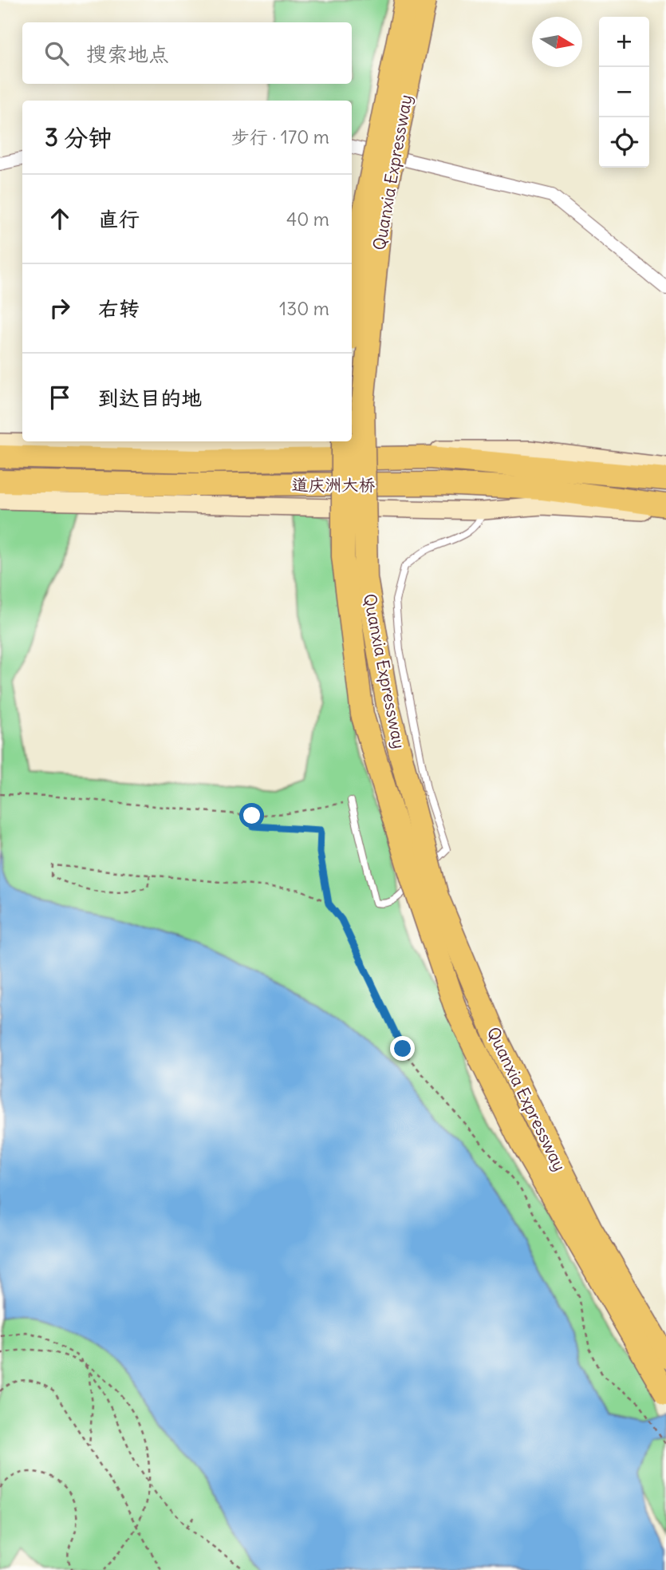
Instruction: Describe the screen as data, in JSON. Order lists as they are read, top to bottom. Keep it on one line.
{"streets":{"highway":["Quanxia Expressway","道庆洲大桥"]},"north":"right","page":{"map_buttons":["+","−"],"search":"搜索地点","heading":["3 分钟","步行 · 170 m"],"list":[["直行","40 m"],["右转","130 m"],"到达目的地"]}}
